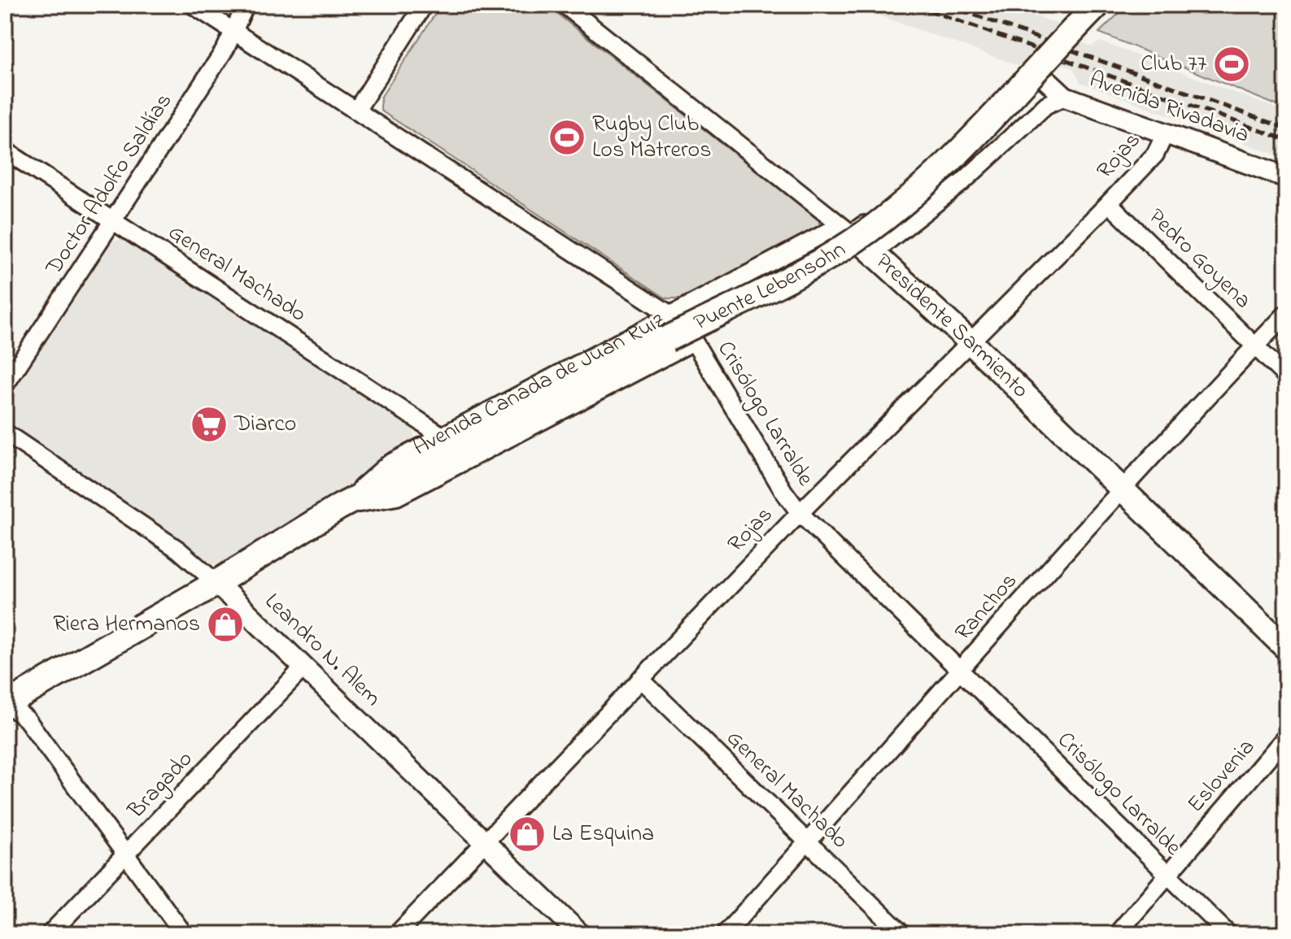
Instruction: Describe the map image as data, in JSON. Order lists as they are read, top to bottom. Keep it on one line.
{"streets":{"main road":["Puente Lebensohn","Presidente Sarmiento","Avenida Cañada de Juan Ruiz"],"street":["Avenida Rivadavia","Rojas","Doctor Adolfo Saldías","Pedro Goyena","General Machado","Crisólogo Larralde","Ranchos","Leandro N. Alem","Eslovenia","Bragado"]},"crossings":[["Avenida Rivadavia","Rojas"],["Avenida Rivadavia","Avenida Cañada de Juan Ruiz"],["Rojas","Pedro Goyena"],["Rojas","General Machado"],["Rojas","Presidente Sarmiento"],["Rojas","Crisólogo Larralde"],["Rojas","Leandro N. Alem"],["Doctor Adolfo Saldías","General Machado"],["Doctor Adolfo Saldías","Crisólogo Larralde"],["Pedro Goyena","Ranchos"],["General Machado","Avenida Cañada de Juan Ruiz"],["General Machado","Ranchos"],["Puente Lebensohn","Avenida Cañada de Juan Ruiz"],["Puente Lebensohn","Crisólogo Larralde"],["Presidente Sarmiento","Avenida Cañada de Juan Ruiz"],["Presidente Sarmiento","Ranchos"],["Avenida Cañada de Juan Ruiz","Crisólogo Larralde"],["Avenida Cañada de Juan Ruiz","Leandro N. Alem"],["Crisólogo Larralde","Ranchos"],["Crisólogo Larralde","Eslovenia"],["Leandro N. Alem","Bragado"]],"places":{"sports":["Club 77","Rugby Club Los Matreros"],"supermarket":["Diarco"],"shop":["Riera Hermanos","La Esquina"]}}
